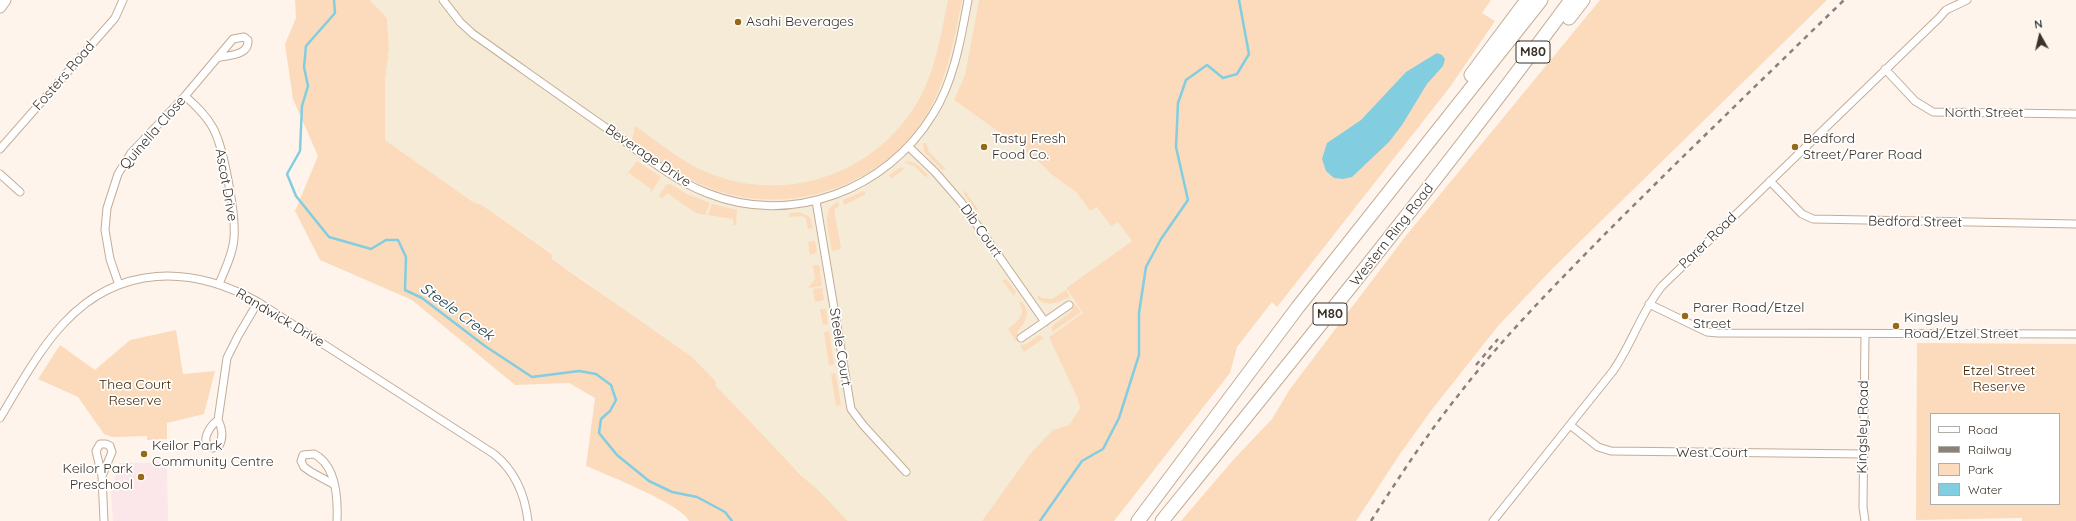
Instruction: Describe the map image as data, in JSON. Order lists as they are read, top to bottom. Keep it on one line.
{"streets":{"highway":["M80","Western Ring Road"],"street":["Fosters Road","North Street","Quinella Close","Beverage Drive","Ascot Drive","Bedford Street","Dib Court","Parer Road","Randwick Drive","Steele Court","Kingsley Road","West Court"]},"crossings":[["North Street","Parer Road"],["Quinella Close","Ascot Drive"],["Quinella Close","Randwick Drive"],["Beverage Drive","Dib Court"],["Beverage Drive","Steele Court"],["Ascot Drive","Randwick Drive"],["Bedford Street","Parer Road"],["Parer Road","West Court"],["Kingsley Road","West Court"]],"water":["Steele Creek"],"parks":["Etzel Street Reserve","Thea Court Reserve"],"places":["Asahi Beverages","Tasty Fresh Food Co.","Bedford Street/Parer Road","Parer Road/Etzel Street","Kingsley Road/Etzel Street","Keilor Park Community Centre","Keilor Park Preschool"],"legend":["Road","Railway","Park","Water"],"north":"top"}
